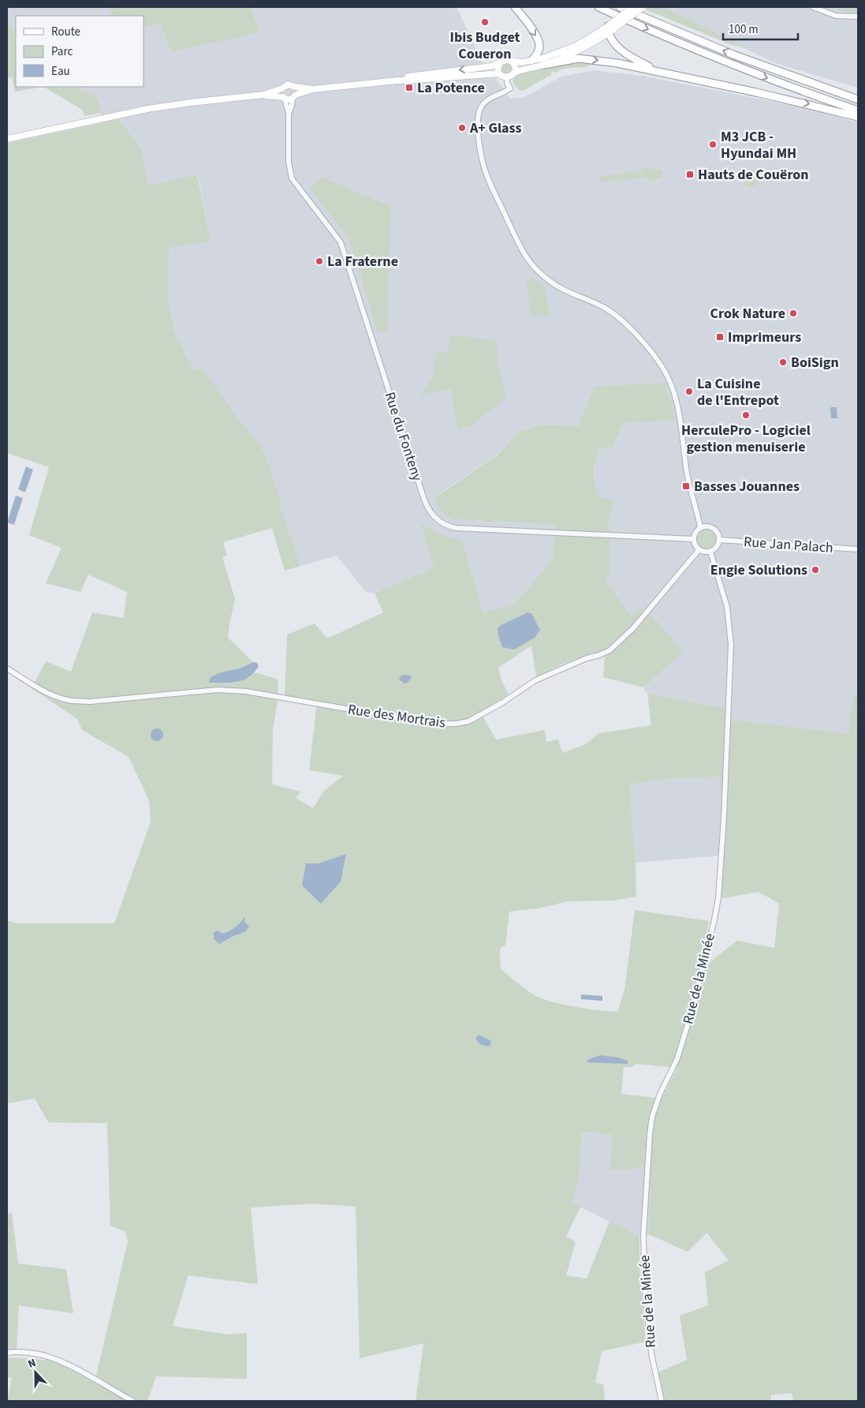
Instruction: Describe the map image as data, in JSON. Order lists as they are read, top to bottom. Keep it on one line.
{"streets":{"street":["Rue du Fonteny","Rue Jan Palach","Rue des Mortrais","Rue de la Minée"]},"crossings":[["Rue du Fonteny","Rue Jan Palach"],["Rue du Fonteny","Rue des Mortrais"],["Rue du Fonteny","Rue de la Minée"],["Rue Jan Palach","Rue des Mortrais"],["Rue Jan Palach","Rue de la Minée"],["Rue des Mortrais","Rue de la Minée"]],"places":{"other":["Ibis Budget Coueron","A+ Glass","M3 JCB - Hyundai MH","La Fraterne","Crok Nature","BoiSign","La Cuisine de l'Entrepot","HerculePro - Logiciel gestion menuiserie","Engie Solutions"],"transit":["La Potence","Hauts de Couëron","Imprimeurs","Basses Jouannes"]},"legend":["Route","Parc","Eau"],"scale_bar":"100 m","north":"top"}
